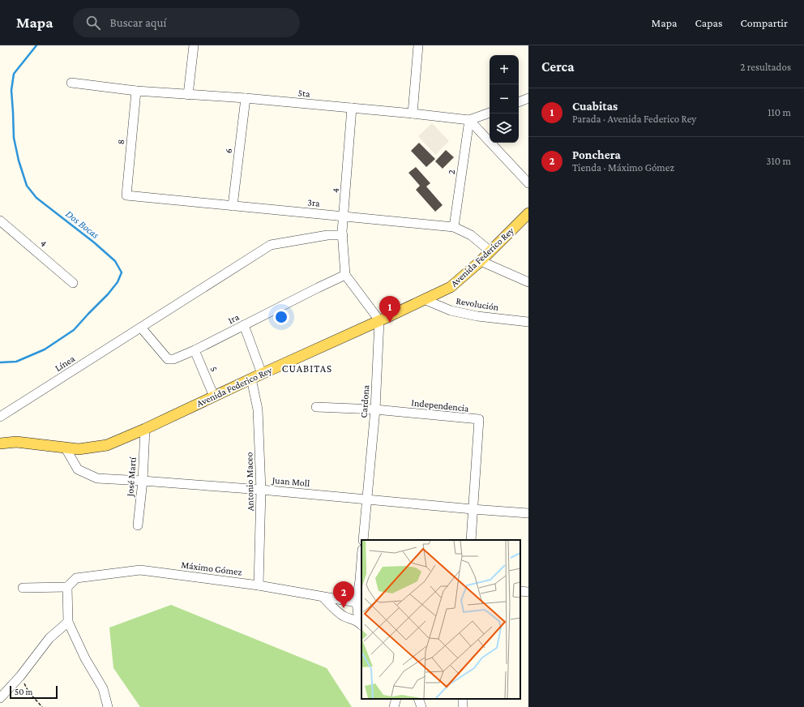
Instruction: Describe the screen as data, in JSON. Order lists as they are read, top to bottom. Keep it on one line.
{"streets":{"main road":["Avenida Federico Rey"],"street":["5ta","8","6","2","4","3ra","Revolución","1ra","Línea","5","Cardona","Independencia","José Martí","Antonio Maceo","Juan Moll","Máximo Gómez"]},"crossings":[["5ta","8"],["5ta","6"],["5ta","2"],["5ta","4"],["8","3ra"],["6","3ra"],["2","3ra"],["4","3ra"],["4","1ra"],["4","Línea"],["3ra","Avenida Federico Rey"],["Avenida Federico Rey","Revolución"],["Avenida Federico Rey","5"],["Avenida Federico Rey","Cardona"],["Avenida Federico Rey","José Martí"],["Avenida Federico Rey","Antonio Maceo"],["Avenida Federico Rey","Juan Moll"],["1ra","Línea"],["1ra","5"],["Cardona","Independencia"],["Cardona","Juan Moll"],["Independencia","Juan Moll"],["José Martí","Juan Moll"],["Antonio Maceo","Juan Moll"],["Antonio Maceo","Máximo Gómez"]],"districts":["CUABITAS"],"water":["Dos Bocas"],"scale_bar":"50 m","page":{"header":"Mapa","search":"Buscar aquí","nav":["Mapa","Capas","Compartir"],"heading":["Cerca","2 resultados"],"map_buttons":["+","−"],"list":[{"mark":"1","name":"Cuabitas","note":"Parada · Avenida Federico Rey","value":"110 m"},{"mark":"2","name":"Ponchera","note":"Tienda · Máximo Gómez","value":"310 m"}],"pins":["1","2"],"scale":"50 m"}}
